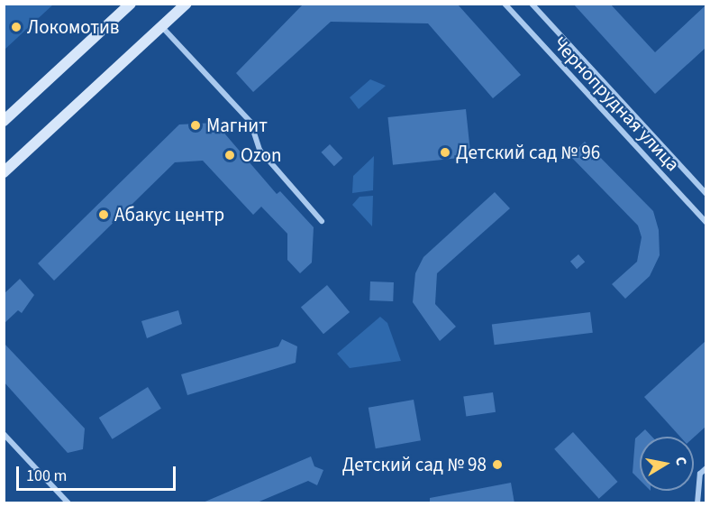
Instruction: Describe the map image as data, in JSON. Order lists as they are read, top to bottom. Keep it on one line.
{"streets":{"street":["Чернопрудная улица"]},"places":["Локомотив","Магнит","Детский сад № 96","Ozon","Абакус центр","Детский сад № 98"],"scale_bar":"100 m","north":"right"}
